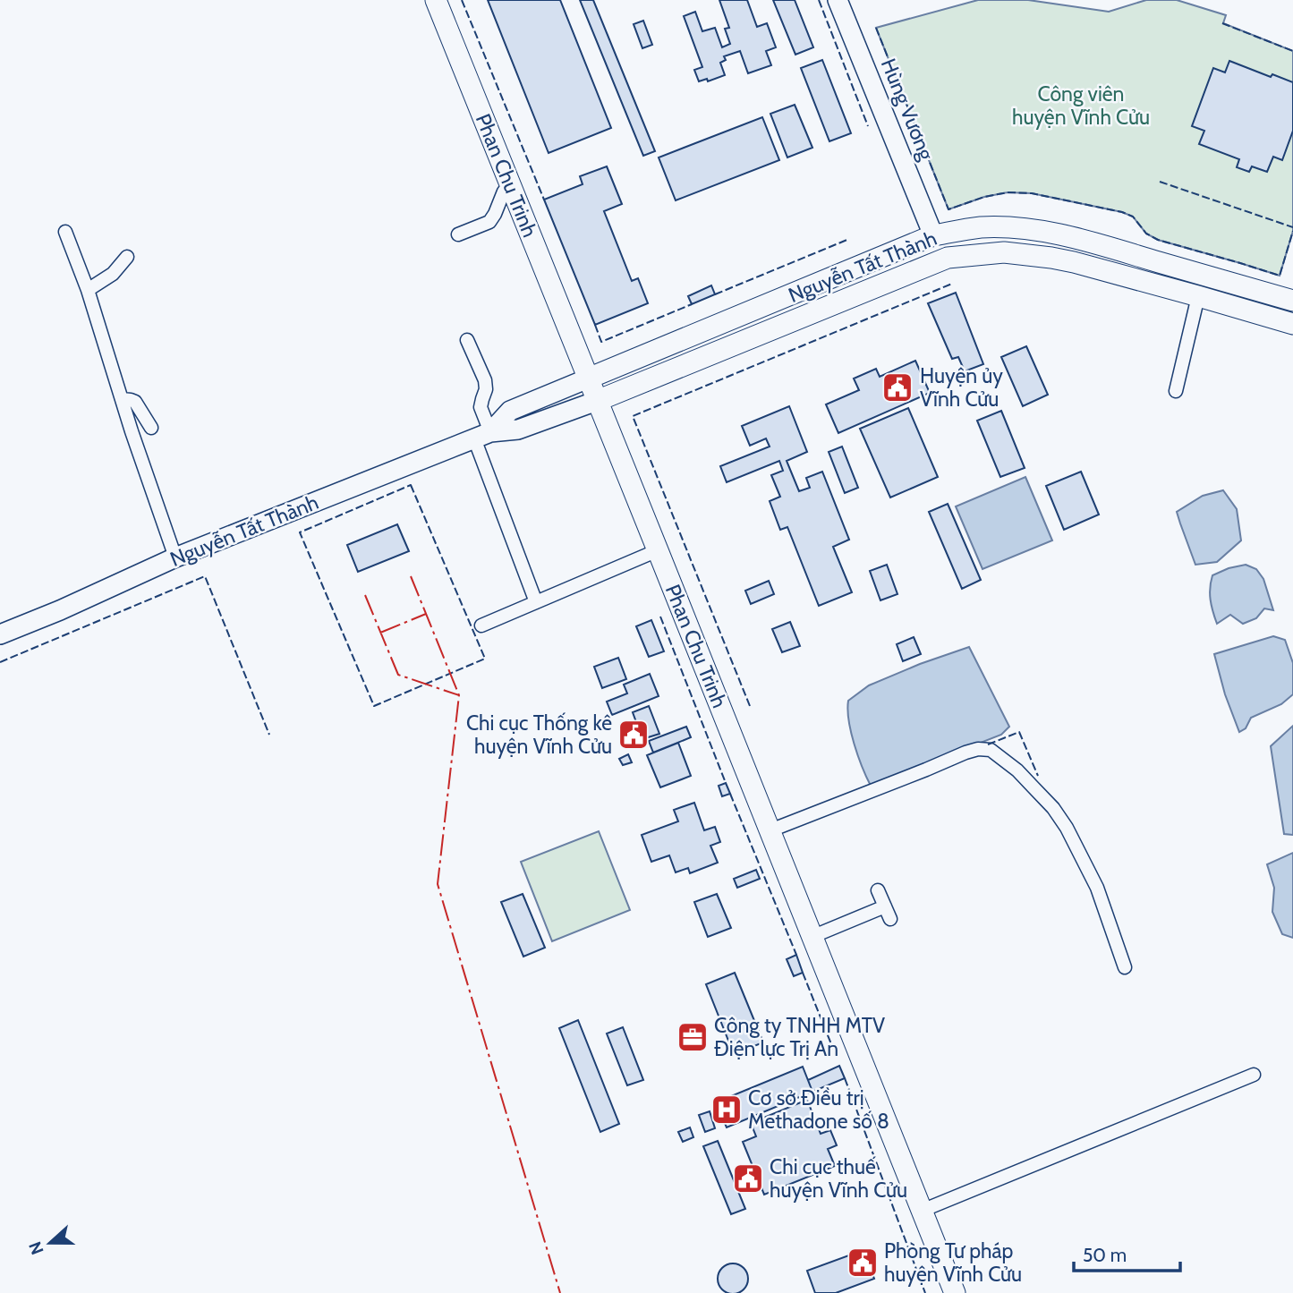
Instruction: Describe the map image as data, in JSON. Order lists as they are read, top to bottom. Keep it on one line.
{"streets":{"main road":["Hùng Vương","Phan Chu Trinh","Nguyễn Tất Thành"]},"crossings":[["Hùng Vương","Nguyễn Tất Thành"],["Phan Chu Trinh","Nguyễn Tất Thành"]],"parks":["Công viên huyện Vĩnh Cửu"],"places":{"public building":["Huyện ủy Vĩnh Cửu","Chi cục Thống kê huyện Vĩnh Cửu","Chi cục thuế huyện Vĩnh Cửu","Phòng Tư pháp huyện Vĩnh Cửu"],"office":["Công ty TNHH MTV Điện lực Trị An"],"hospital":["Cơ sở Điều trị Methadone số 8"]},"scale_bar":"50 m","north":"left"}
